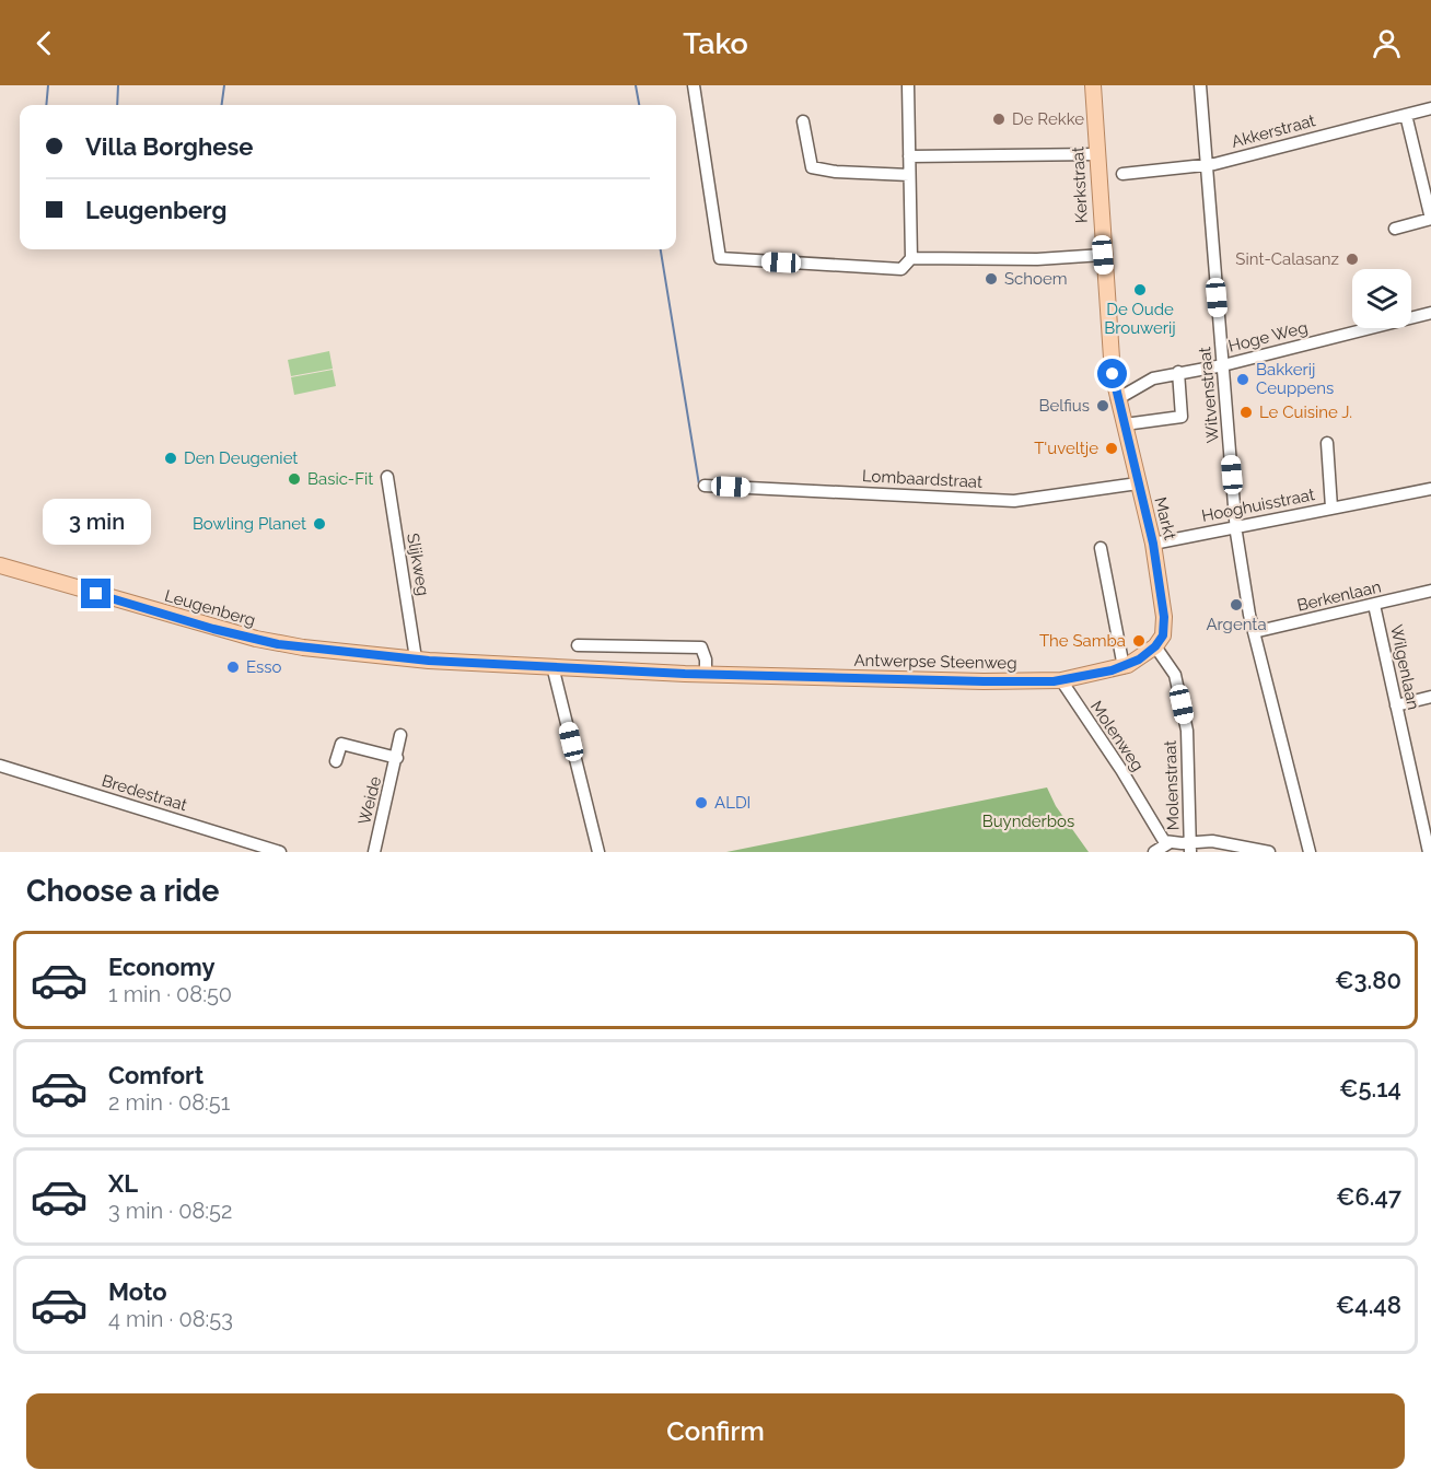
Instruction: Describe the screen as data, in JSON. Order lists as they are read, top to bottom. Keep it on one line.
{"streets":{"main road":["Kerkstraat","Markt","Leugenberg","Antwerpse Steenweg"],"street":["Akkerstraat","Hoge Weg","Witvenstraat","Lombaardstraat","Hooghuisstraat","Slijkweg","Berkenlaan","Wilgenlaan","Molenweg","Molenstraat","Bredestraat","Weide"]},"crossings":[["Akkerstraat","Witvenstraat"],["Kerkstraat","Hoge Weg"],["Kerkstraat","Markt"],["Hoge Weg","Witvenstraat"],["Hoge Weg","Markt"],["Witvenstraat","Hooghuisstraat"],["Witvenstraat","Berkenlaan"],["Lombaardstraat","Markt"],["Hooghuisstraat","Markt"],["Markt","Antwerpse Steenweg"],["Markt","Molenstraat"],["Slijkweg","Leugenberg"],["Berkenlaan","Wilgenlaan"],["Leugenberg","Antwerpse Steenweg"],["Antwerpse Steenweg","Molenweg"],["Antwerpse Steenweg","Molenstraat"]],"parks":["Buynderbos"],"places":["De Rekke","Sint-Calasanz","Schoem","De Oude Brouwerij","Bakkerij Ceuppens","Belfius","Le Cuisine J.","T'uveltje","Den Deugeniet","Basic-Fit","Bowling Planet","Argenta","The Samba","Esso","ALDI"],"page":{"header":"Tako","banner":["Villa Borghese","Leugenberg"],"bubble":"3 min","heading":"Choose a ride","list":[{"name":"Economy","note":"1 min · 08:50","value":"€3.80"},{"name":"Comfort","note":"2 min · 08:51","value":"€5.14"},{"name":"XL","note":"3 min · 08:52","value":"€6.47"},{"name":"Moto","note":"4 min · 08:53","value":"€4.48"}],"buttons":"Confirm"}}
